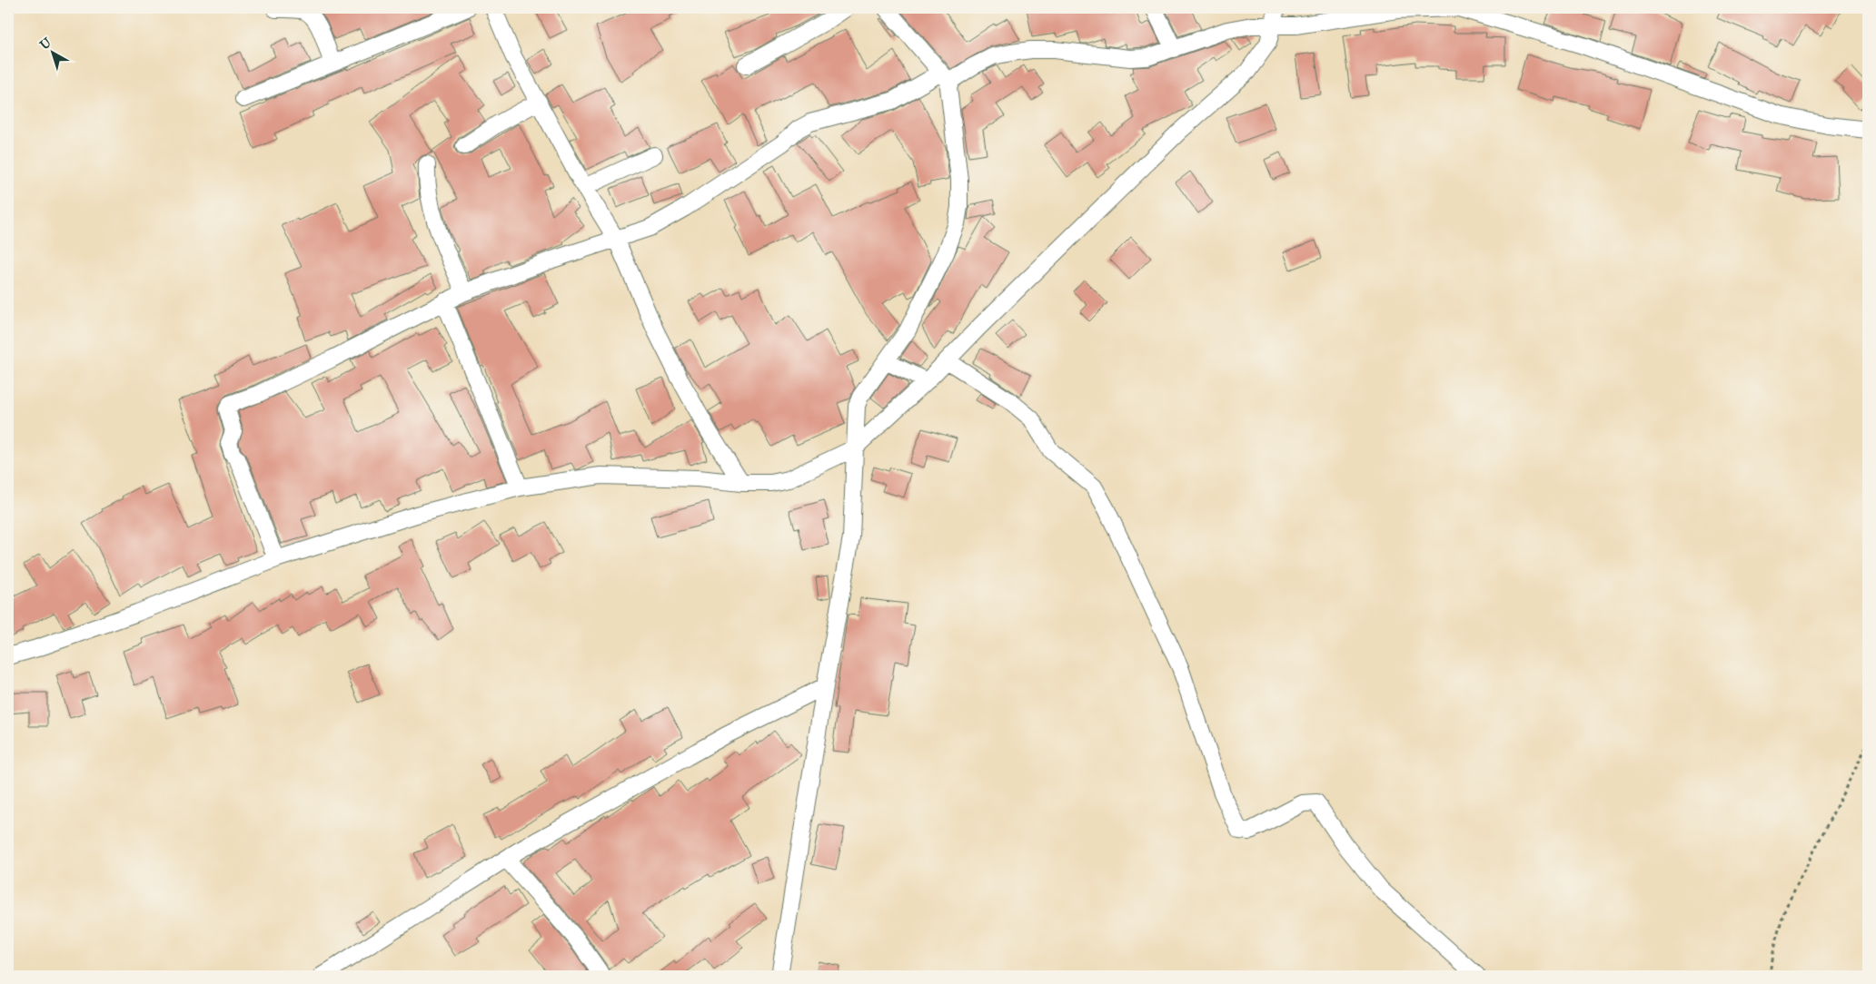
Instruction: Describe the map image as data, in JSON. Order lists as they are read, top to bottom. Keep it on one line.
{"north":"top left"}
